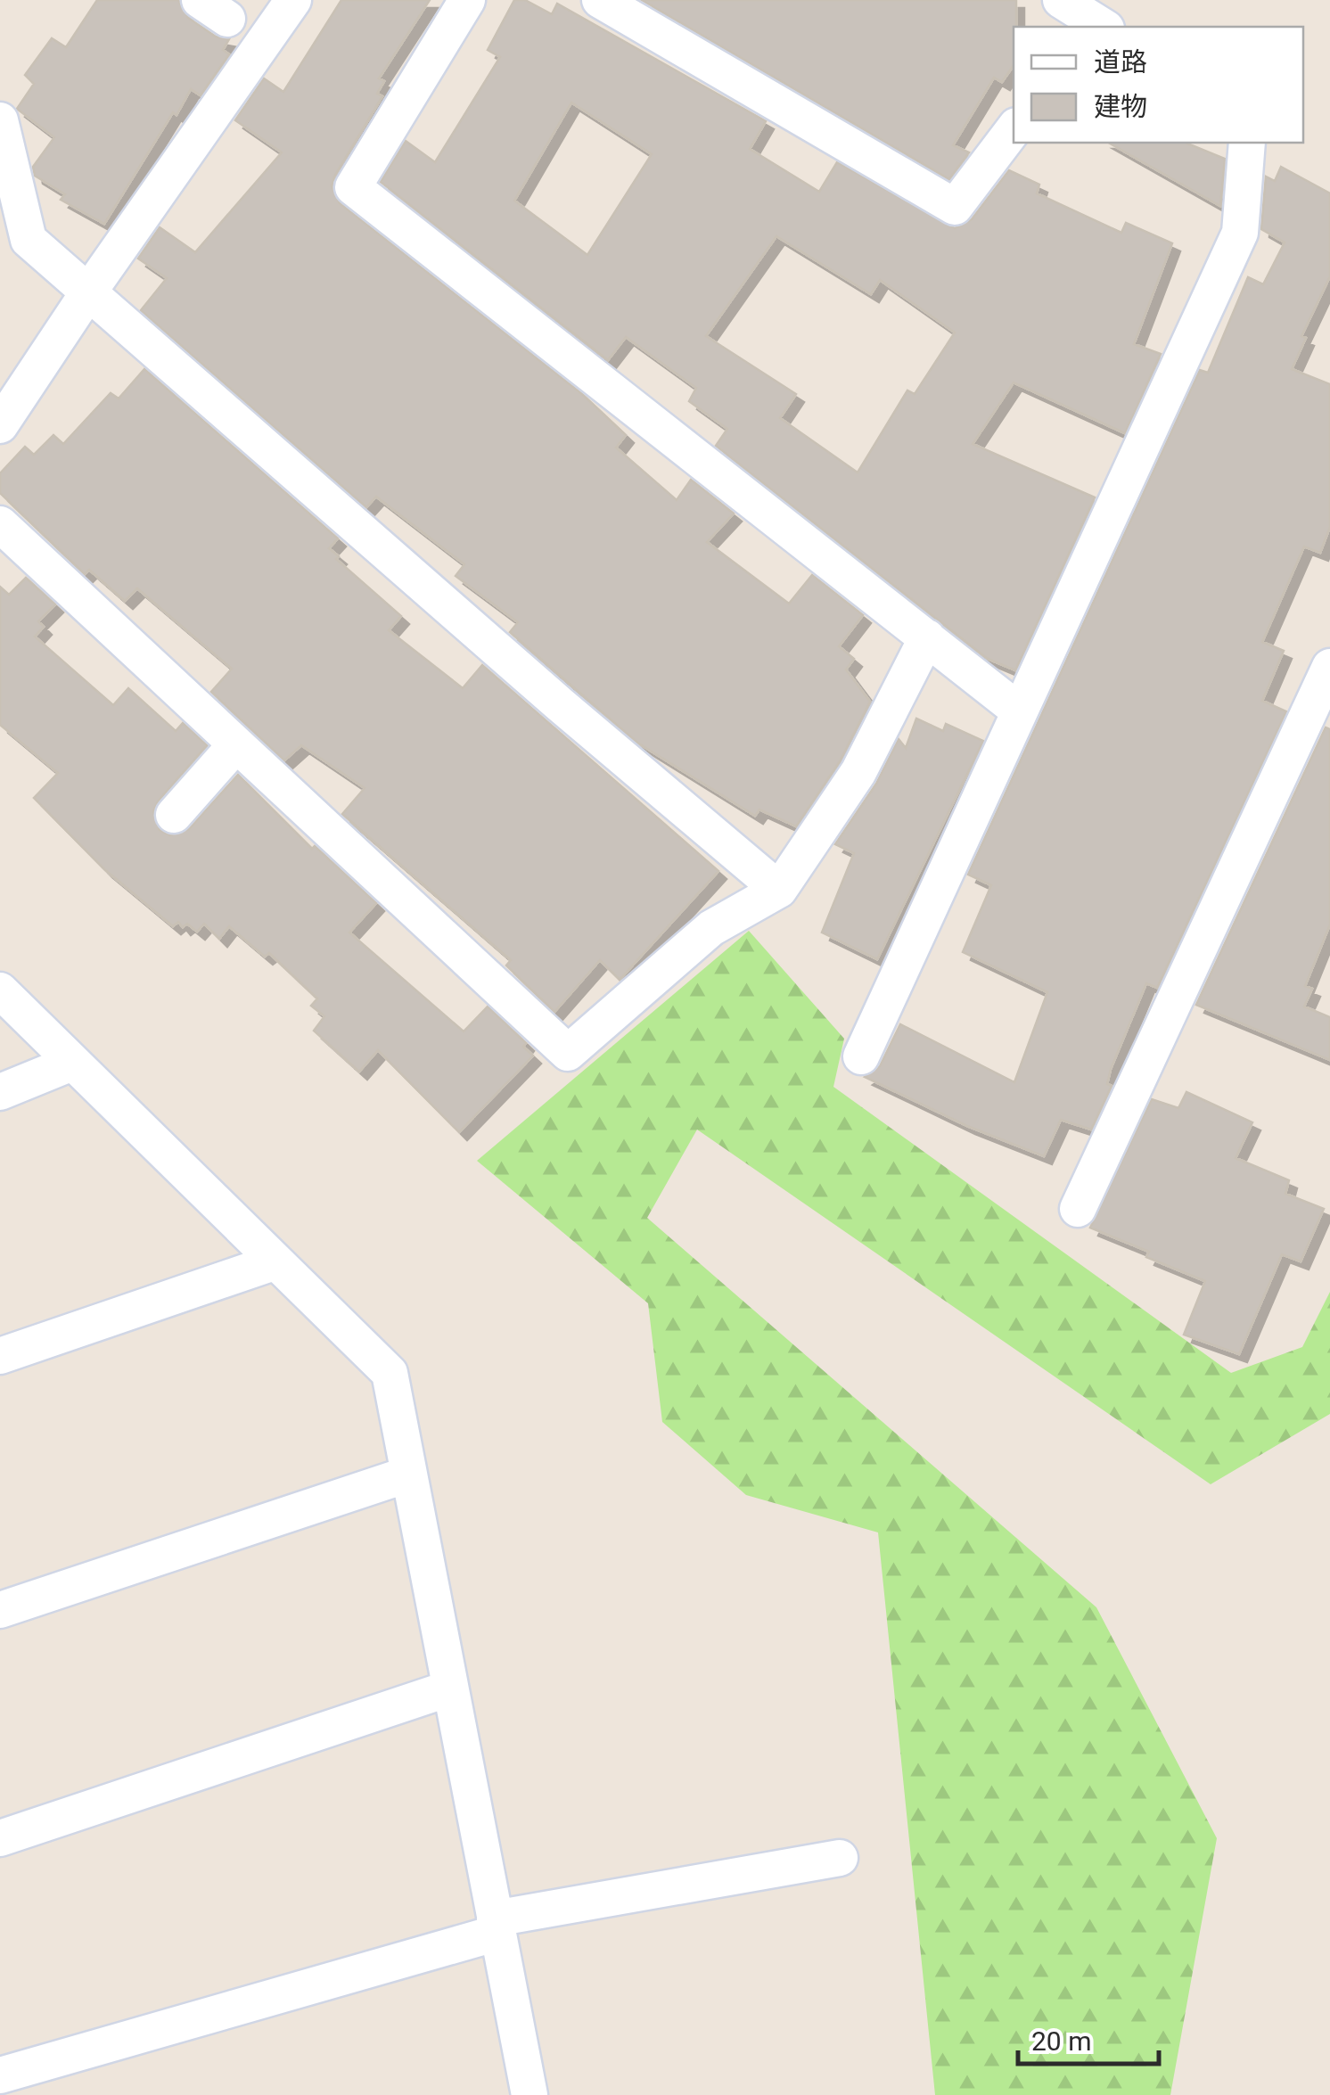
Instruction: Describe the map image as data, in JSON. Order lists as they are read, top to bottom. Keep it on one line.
{"legend":["道路","建物"],"scale_bar":"20 m"}
